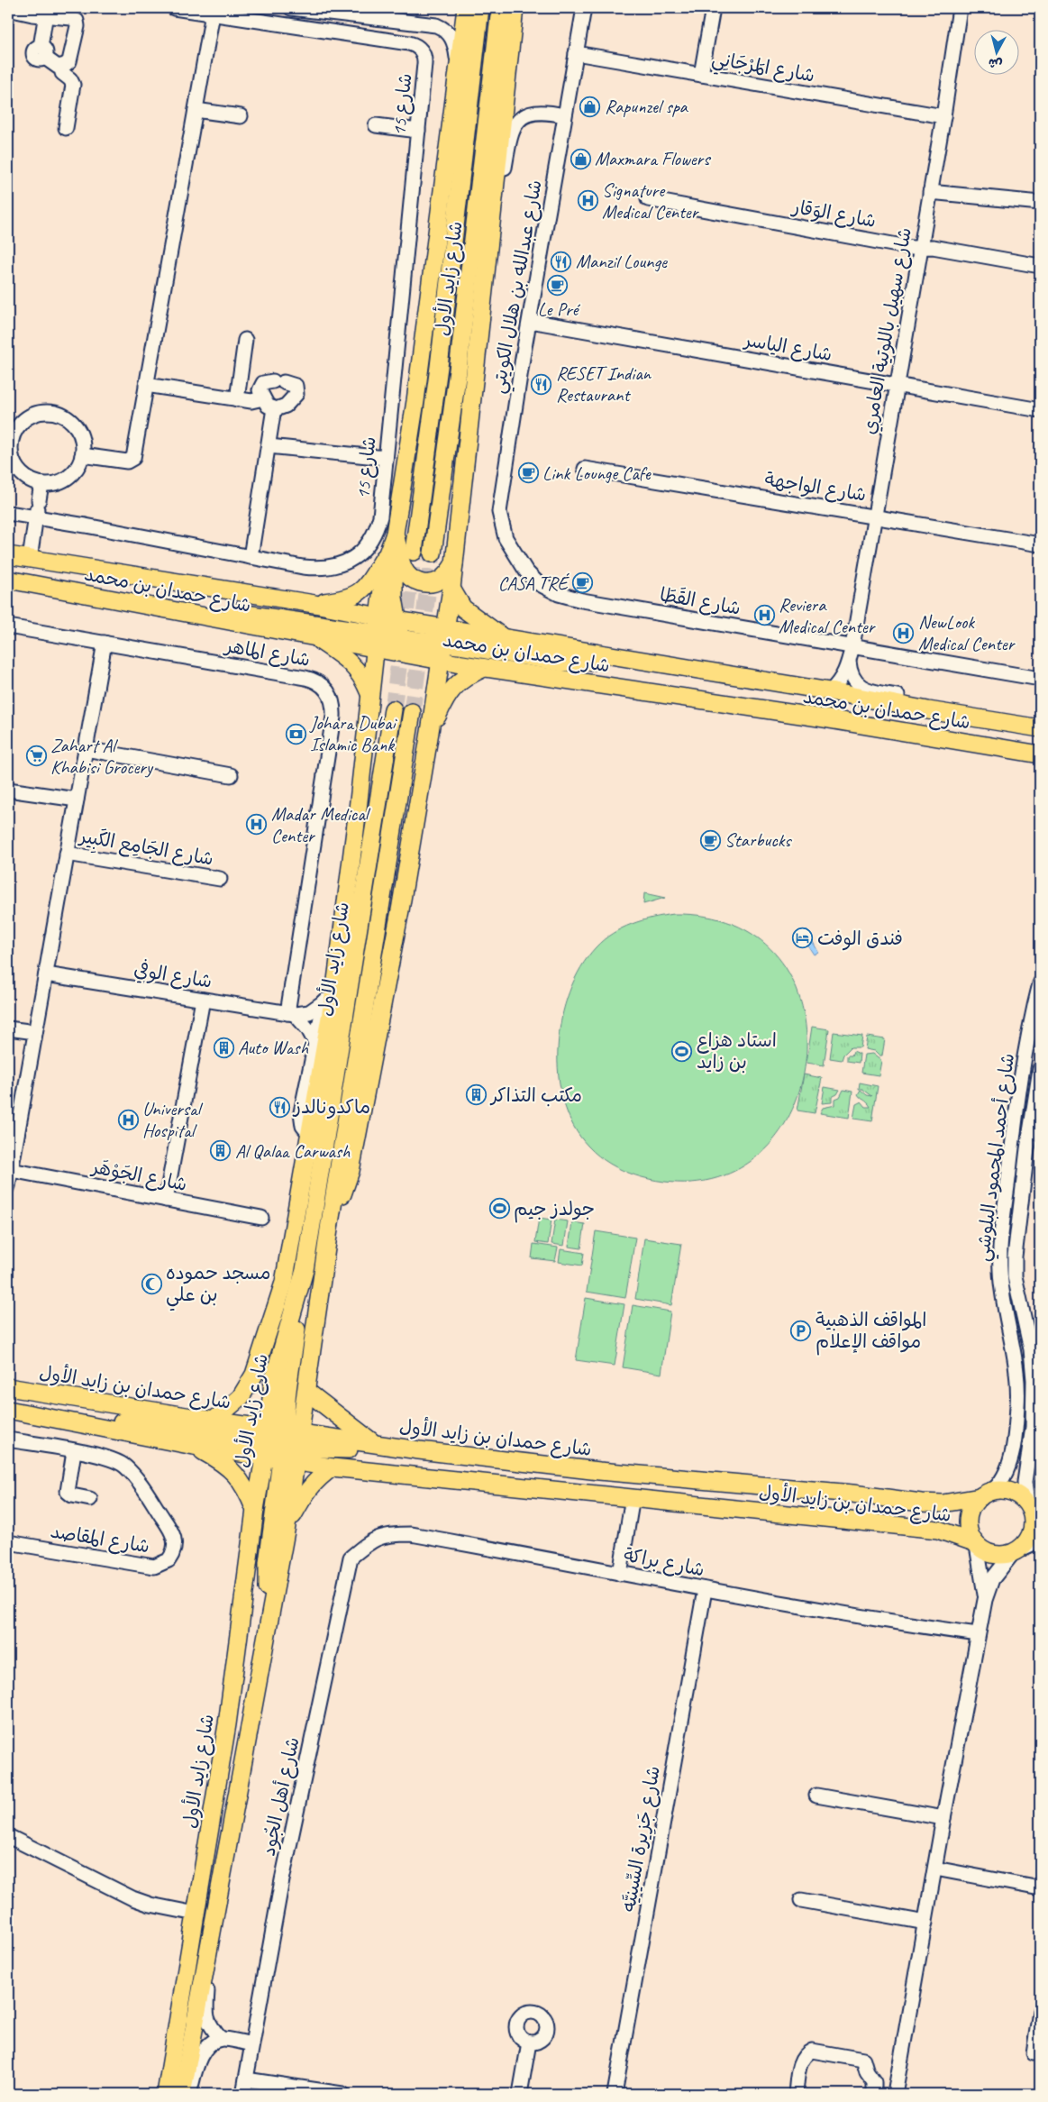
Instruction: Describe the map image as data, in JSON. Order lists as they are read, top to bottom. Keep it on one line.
{"streets":{"main road":["شارع زايد الأول","شارع حمدان بن محمد","شارع حمدان بن زايد الأول"],"street":["شارع المَرْجَانِي","شارع 15","شارع الوَقار","شارع عبدالله بن هلال الكويتي","شارع سهيل باللوتية العامري","شارع الياسر","شارع الواجهة","شارع القَطَا","شارع الماهر","شارع الجَامِع الكَبِير","شارع الوفي","شارع أحمد المحمود البلوشي","شارع الجَوْهَر","شارع المقاصد","شارع براكة","شارع أهل الجُود","شارع جَزِيرة السِّينيَّه"]},"crossings":[["شارع المَرْجَانِي","شارع عبدالله بن هلال الكويتي"],["شارع المَرْجَانِي","شارع سهيل باللوتية العامري"],["شارع الوَقار","شارع سهيل باللوتية العامري"],["شارع زايد الأول","شارع حمدان بن زايد الأول"],["شارع عبدالله بن هلال الكويتي","شارع الياسر"],["شارع عبدالله بن هلال الكويتي","شارع القَطَا"],["شارع سهيل باللوتية العامري","شارع الياسر"],["شارع سهيل باللوتية العامري","شارع الواجهة"],["شارع سهيل باللوتية العامري","شارع حمدان بن محمد"],["شارع سهيل باللوتية العامري","شارع القَطَا"],["شارع الماهر","شارع الجَامِع الكَبِير"],["شارع الماهر","شارع الوفي"],["شارع الجَامِع الكَبِير","شارع الوفي"],["شارع الجَامِع الكَبِير","شارع الجَوْهَر"],["شارع أحمد المحمود البلوشي","شارع حمدان بن زايد الأول"],["شارع براكة","شارع أهل الجُود"],["شارع براكة","شارع جَزِيرة السِّينيَّه"]],"places":{"shop":["Rapunzel spa","Maxmara Flowers"],"hospital":["Signature Medical Center","Reviera Medical Center","NewLook Medical Center","Madar Medical Center","Universal Hospital"],"restaurant":["Manzil Lounge","RESET Indian Restaurant","ماكدونالدز"],"cafe":["Le Pré","Link Lounge Cafe","CASA TRÉ","Starbucks"],"bank":["Johara Dubai Islamic Bank"],"supermarket":["Zahart Al Khabisi Grocery"],"hotel":["فندق الوفت"],"building":["Auto Wash","مكتب التذاكر","Al Qalaa Carwash"],"sports":["استاد هزاع بن زايد","جولدز جيم"],"mosque":["مسجد حموده بن علي"],"parking":["المواقف الذهبية مواقف الإعلام"]},"north":"bottom"}
